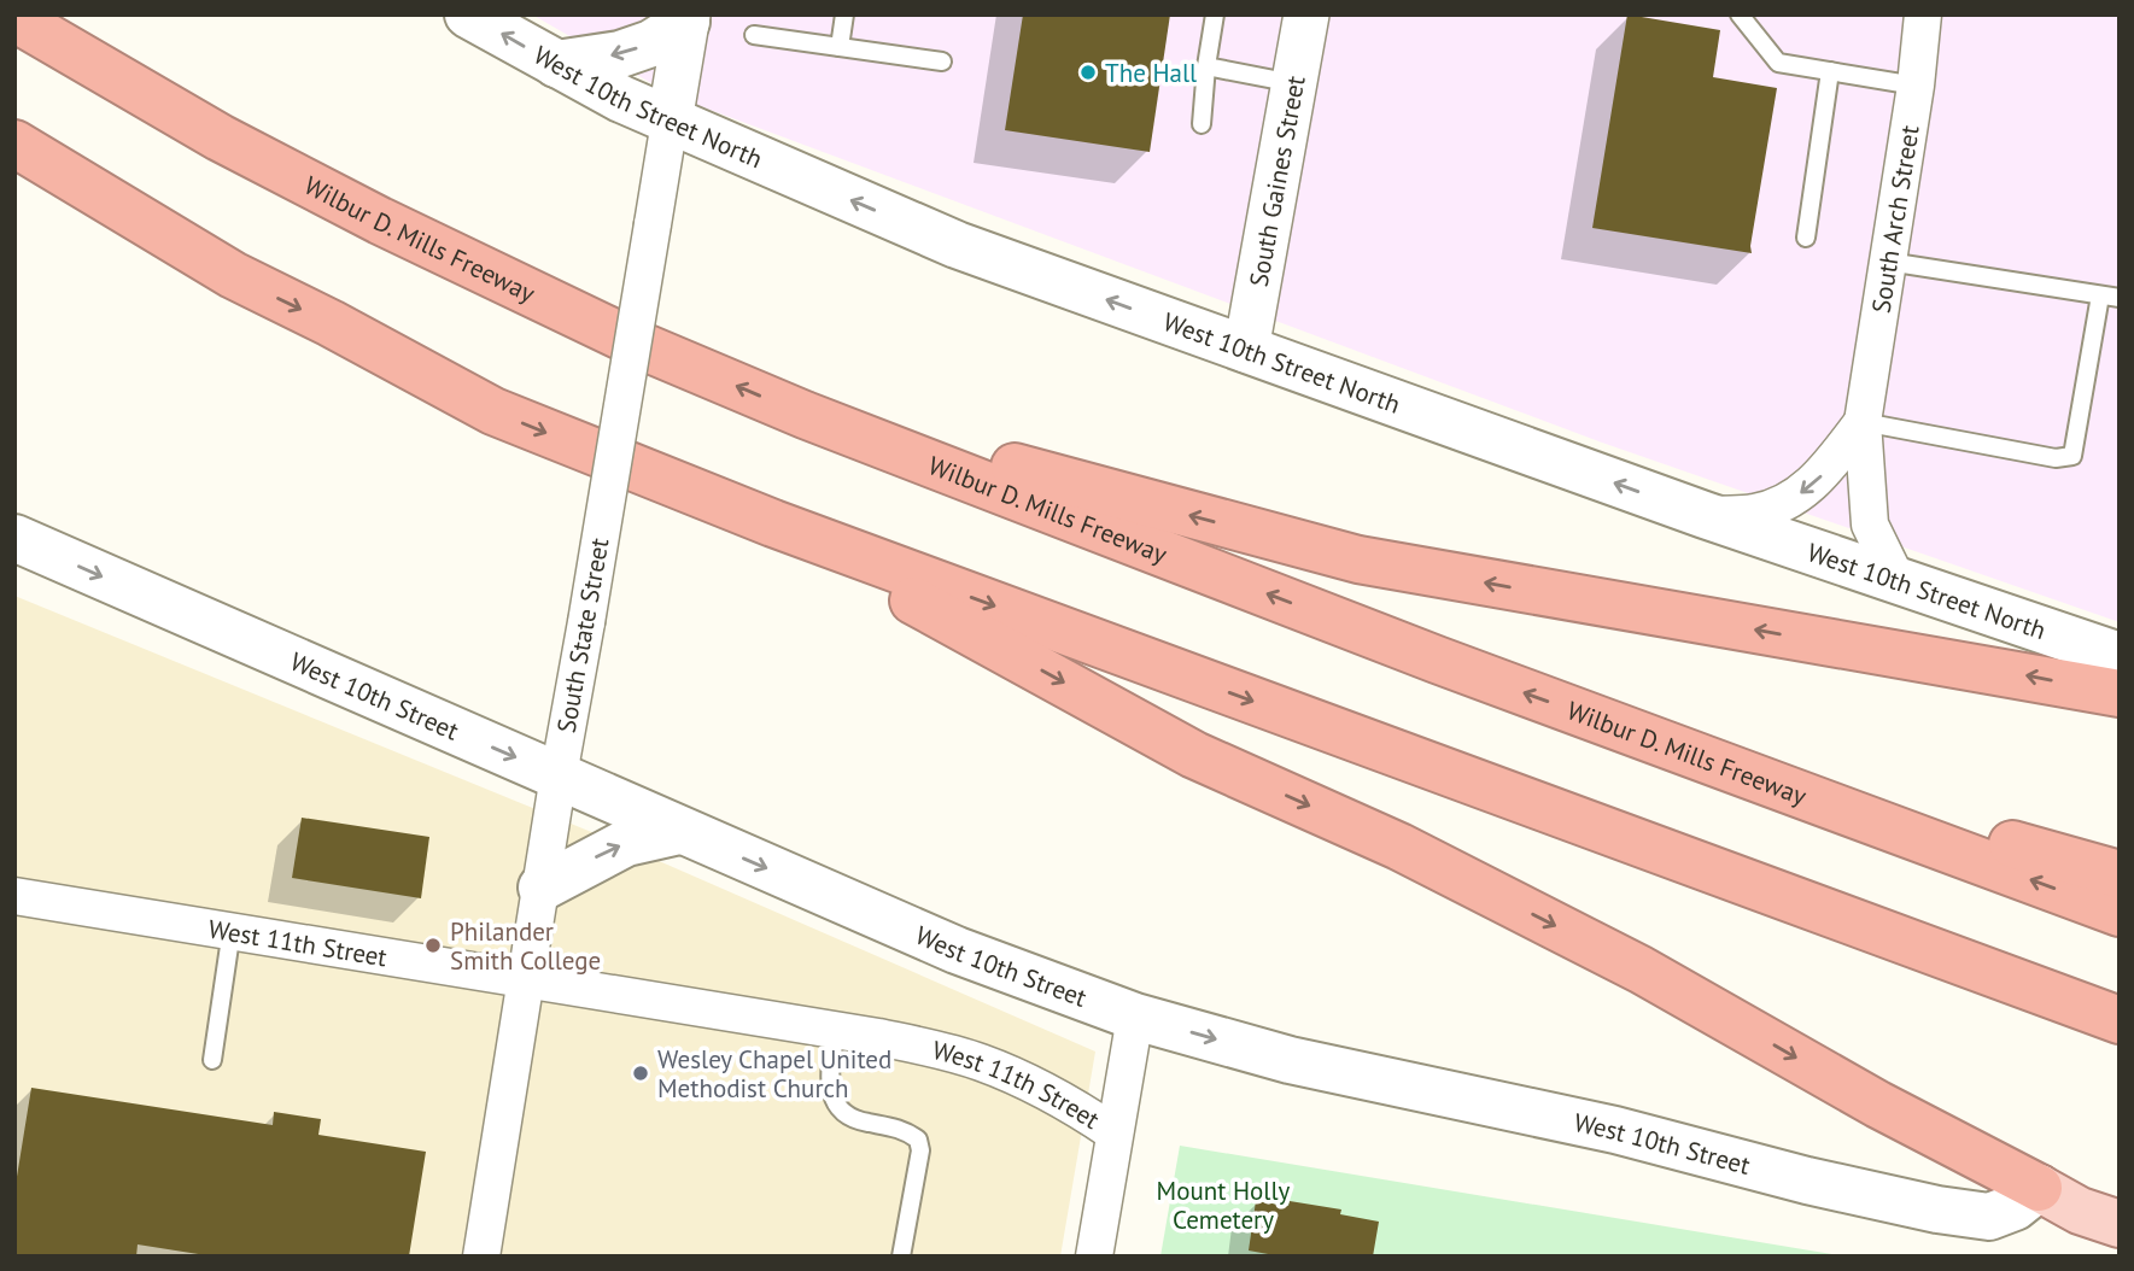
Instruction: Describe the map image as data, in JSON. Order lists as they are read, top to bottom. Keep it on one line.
{"streets":{"highway":["Wilbur D. Mills Freeway"],"main road":["West 10th Street North","West 10th Street"],"street":["South Gaines Street","South Arch Street","South State Street","West 11th Street"]},"crossings":[["West 10th Street North","South Gaines Street"],["West 10th Street North","South Arch Street"],["West 10th Street North","South State Street"],["South State Street","West 10th Street"],["South State Street","West 11th Street"]],"one_way":["West 10th Street North","West 10th Street"],"parks":["Mount Holly Cemetery"],"places":["The Hall","Philander Smith College","Wesley Chapel United Methodist Church"]}
